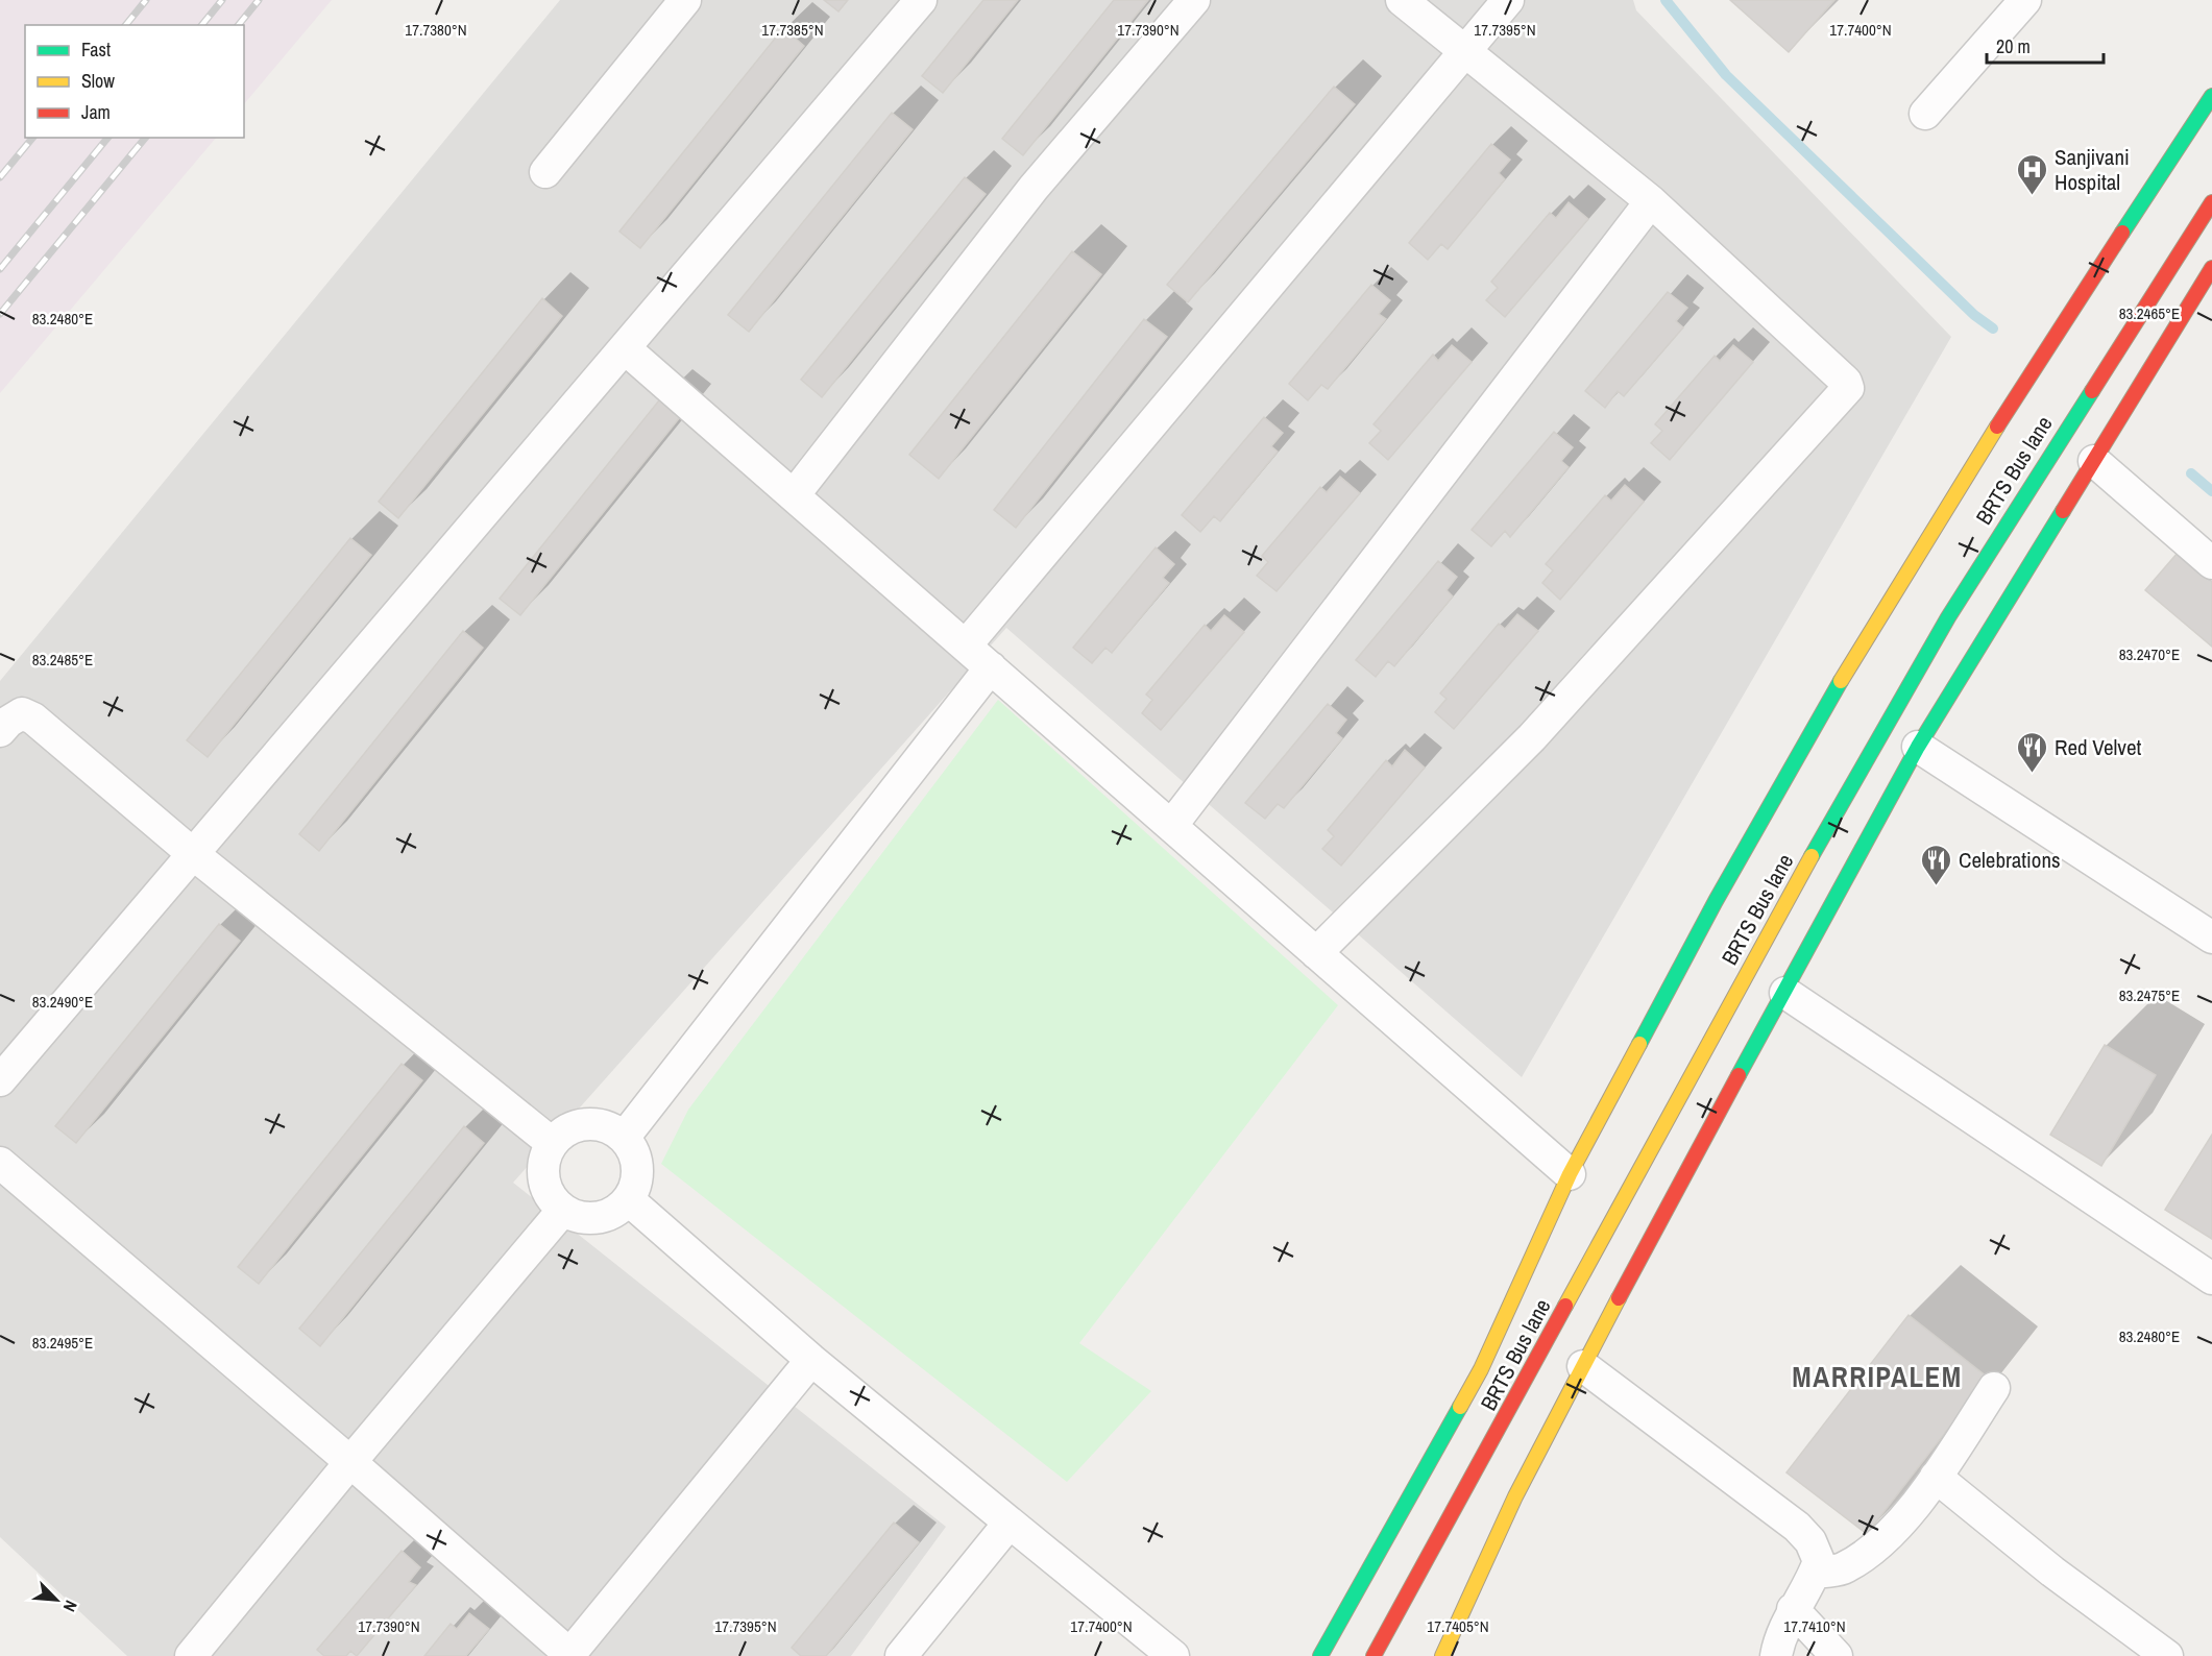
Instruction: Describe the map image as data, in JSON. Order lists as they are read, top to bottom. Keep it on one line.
{"streets":{"main road":["BRTS Bus lane"]},"districts":["MARRIPALEM"],"places":{"hospital":["Sanjivani Hospital"],"restaurant":["Red Velvet","Celebrations"]},"legend":["Fast","Slow","Jam"],"scale_bar":"20 m","north":"bottom right","coordinates":["17.7380°N","17.7385°N","17.7390°N","17.7395°N","17.7400°N","83.2465°E","83.2480°E","83.2470°E","83.2485°E","83.2475°E","83.2490°E","83.2495°E","17.7405°N","17.7410°N"]}
